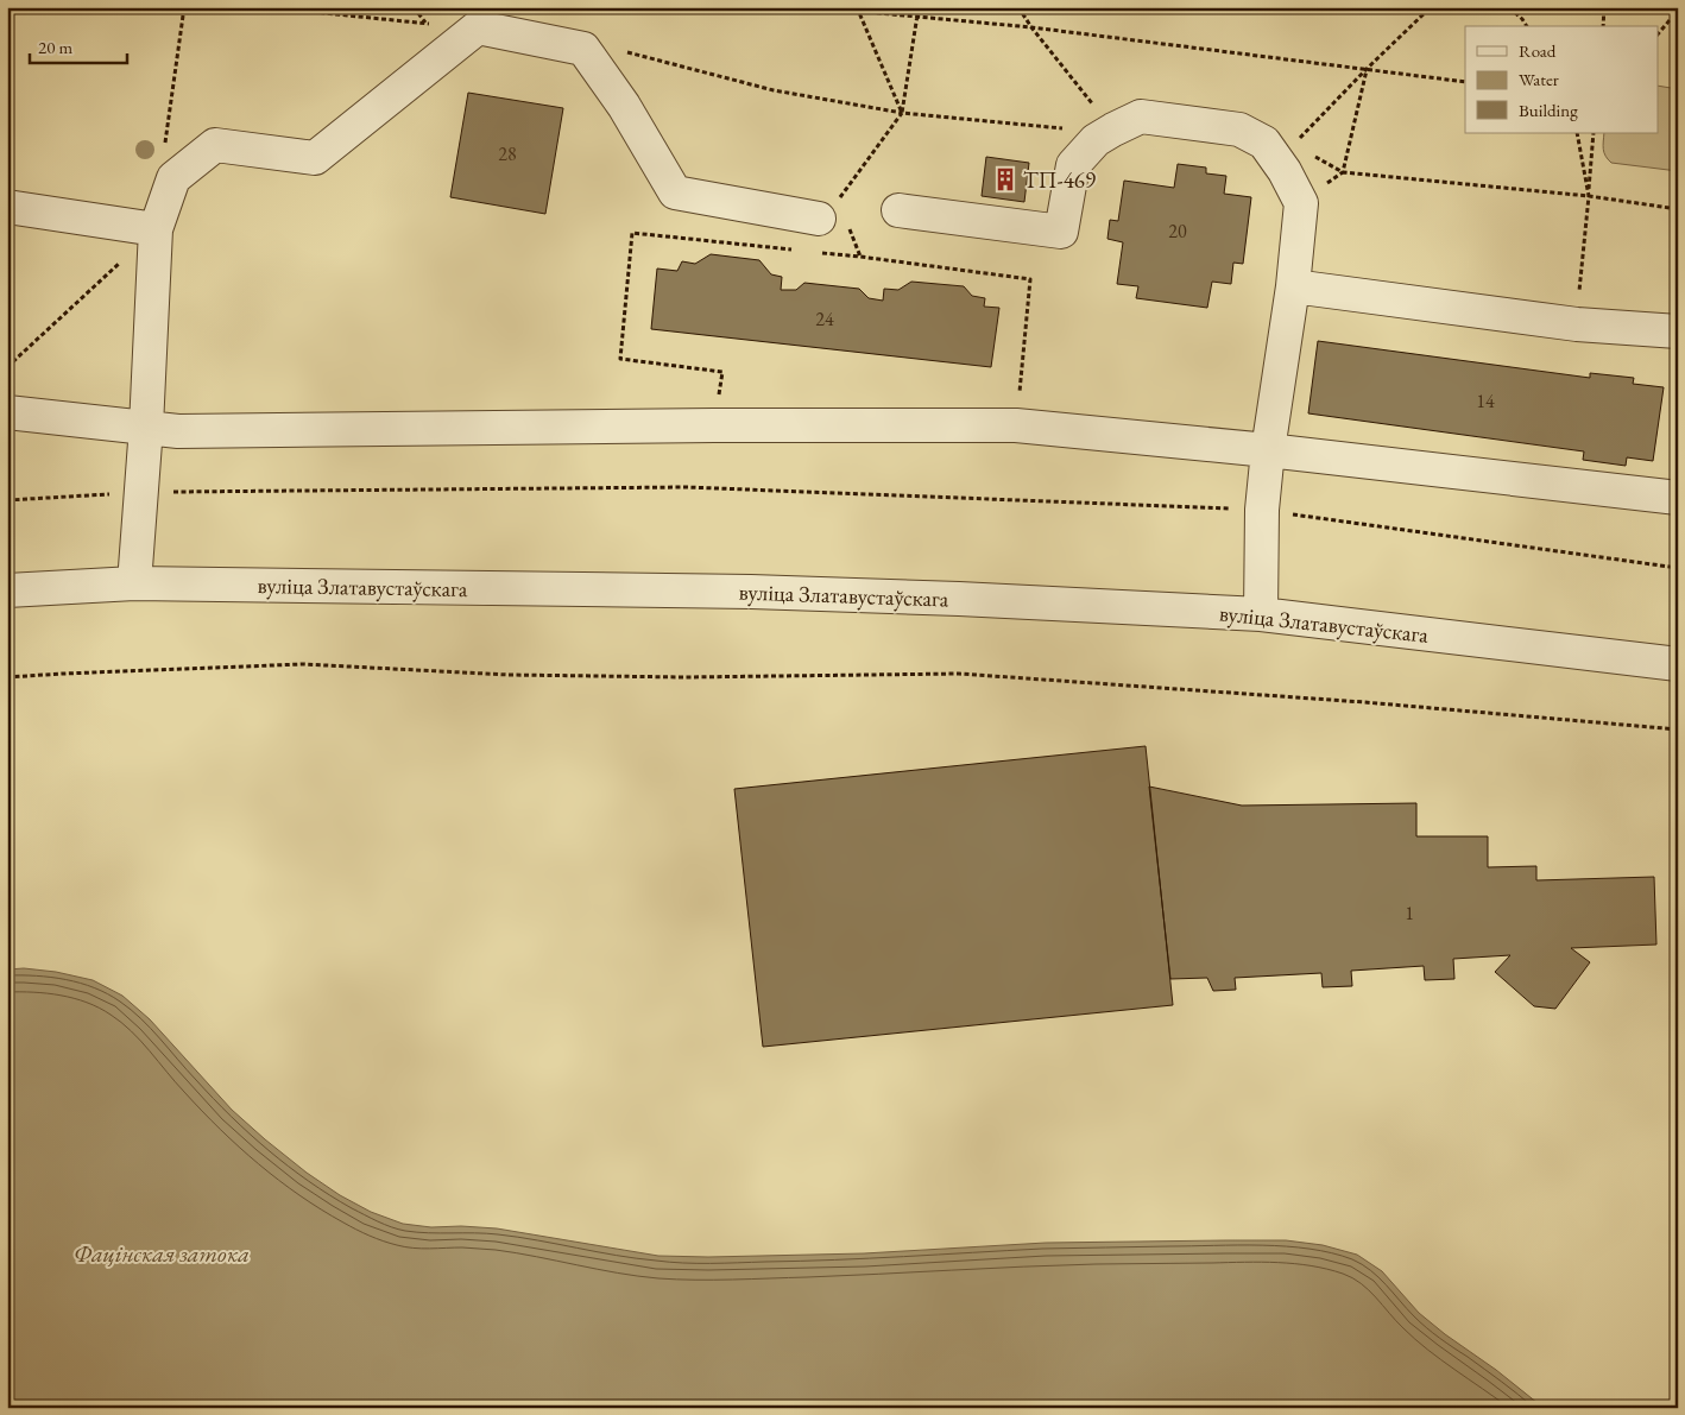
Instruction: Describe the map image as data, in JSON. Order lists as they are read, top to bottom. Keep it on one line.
{"streets":{"street":["вуліца Златавустаўскага"]},"water":["Фацінская затока"],"places":{"building":["ТП-469"]},"house_numbers":["28","20","24","14","1"],"legend":["Road","Water","Building"],"scale_bar":"20 m"}
